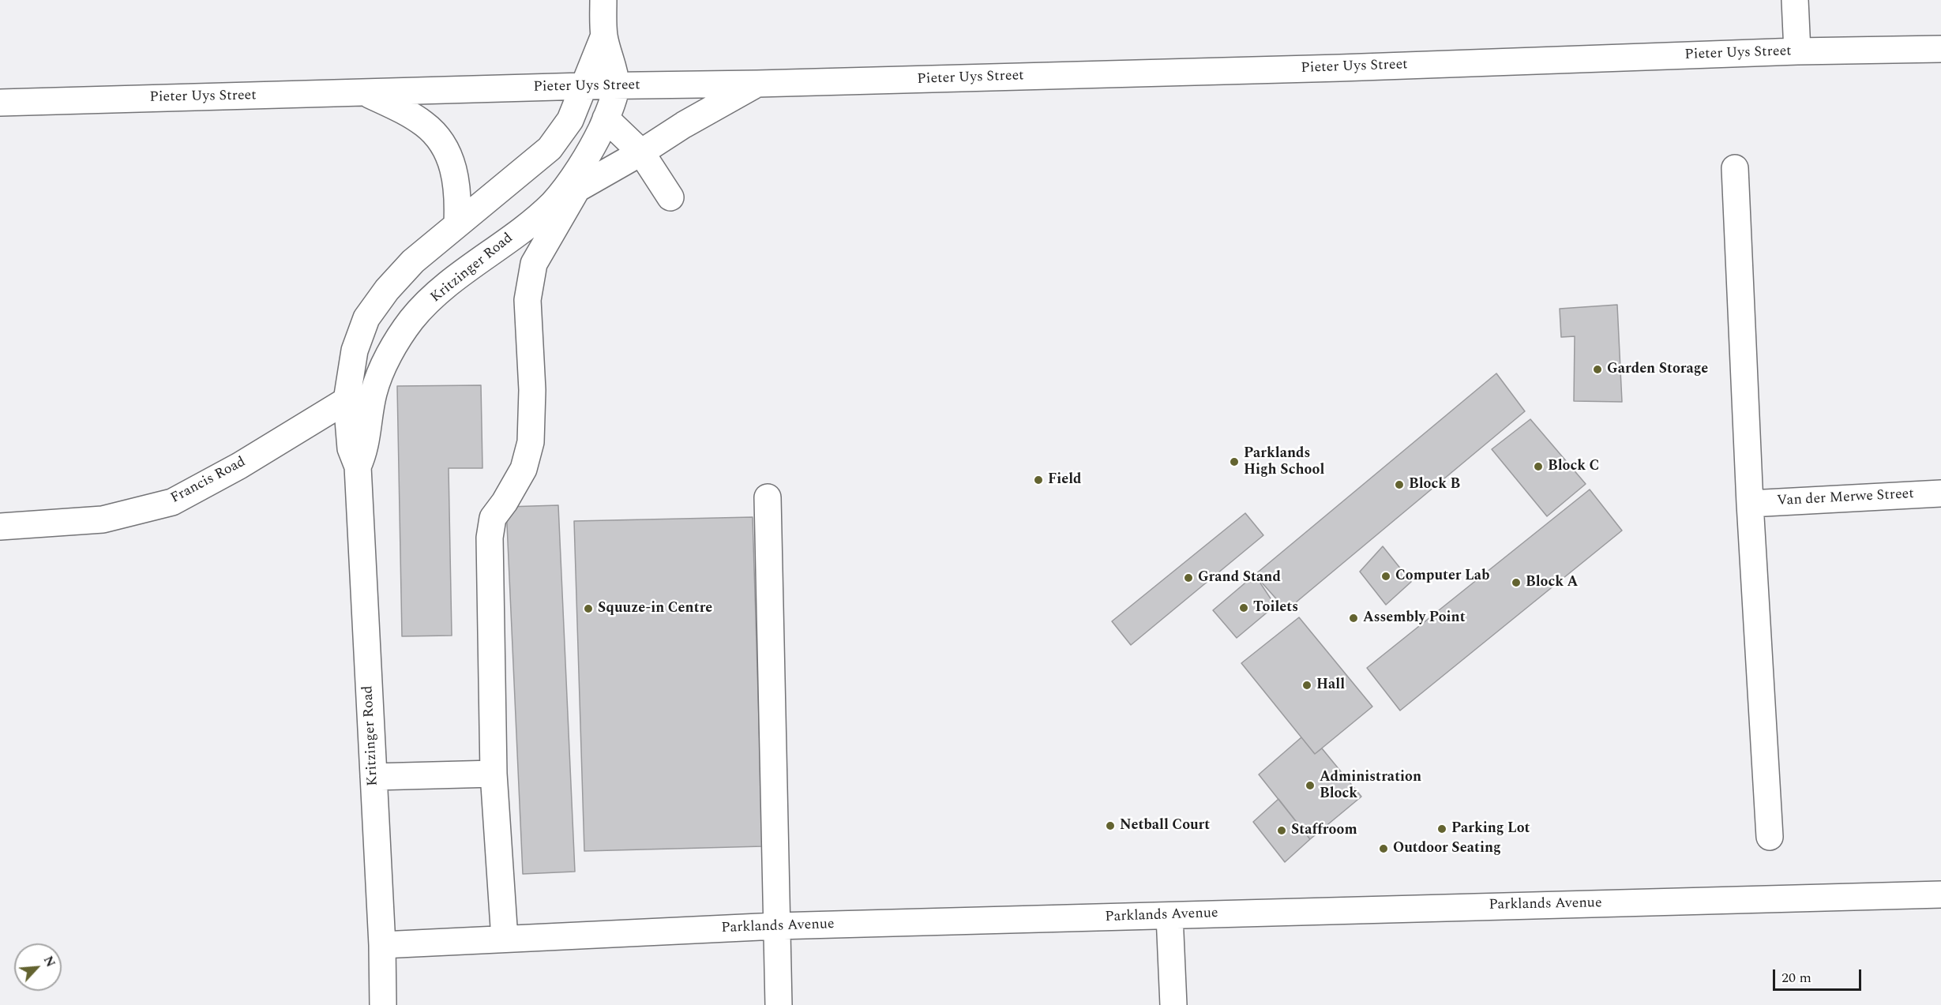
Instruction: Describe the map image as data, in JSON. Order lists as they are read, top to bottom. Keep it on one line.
{"streets":{"street":["Pieter Uys Street","Kritzinger Road","Francis Road","Van der Merwe Street","Parklands Avenue"]},"crossings":[["Pieter Uys Street","Kritzinger Road"],["Kritzinger Road","Francis Road"],["Kritzinger Road","Parklands Avenue"]],"places":["Garden Storage","Parklands High School","Block C","Field","Block B","Computer Lab","Grand Stand","Block A","Toilets","Squuze-in Centre","Assembly Point","Hall","Administration Block","Netball Court","Parking Lot","Staffroom","Outdoor Seating"],"scale_bar":"20 m","north":"top right"}
